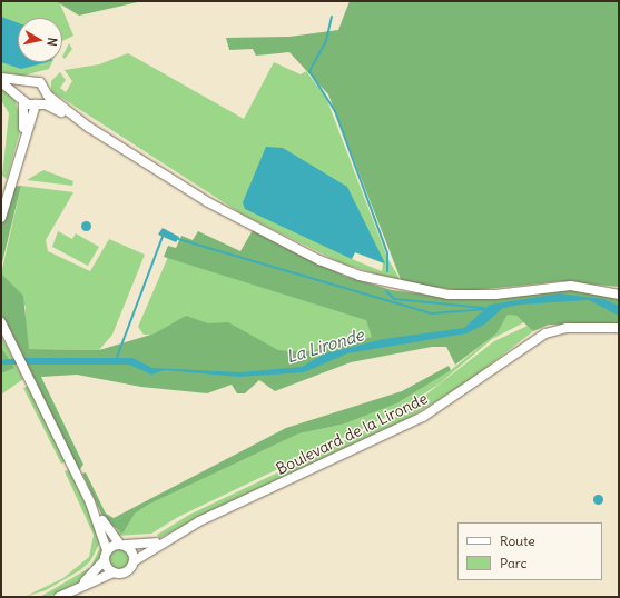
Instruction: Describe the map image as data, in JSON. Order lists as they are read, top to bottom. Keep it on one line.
{"streets":{"street":["Boulevard de la Lironde"]},"water":["La Lironde"],"legend":["Route","Parc"],"north":"right"}
